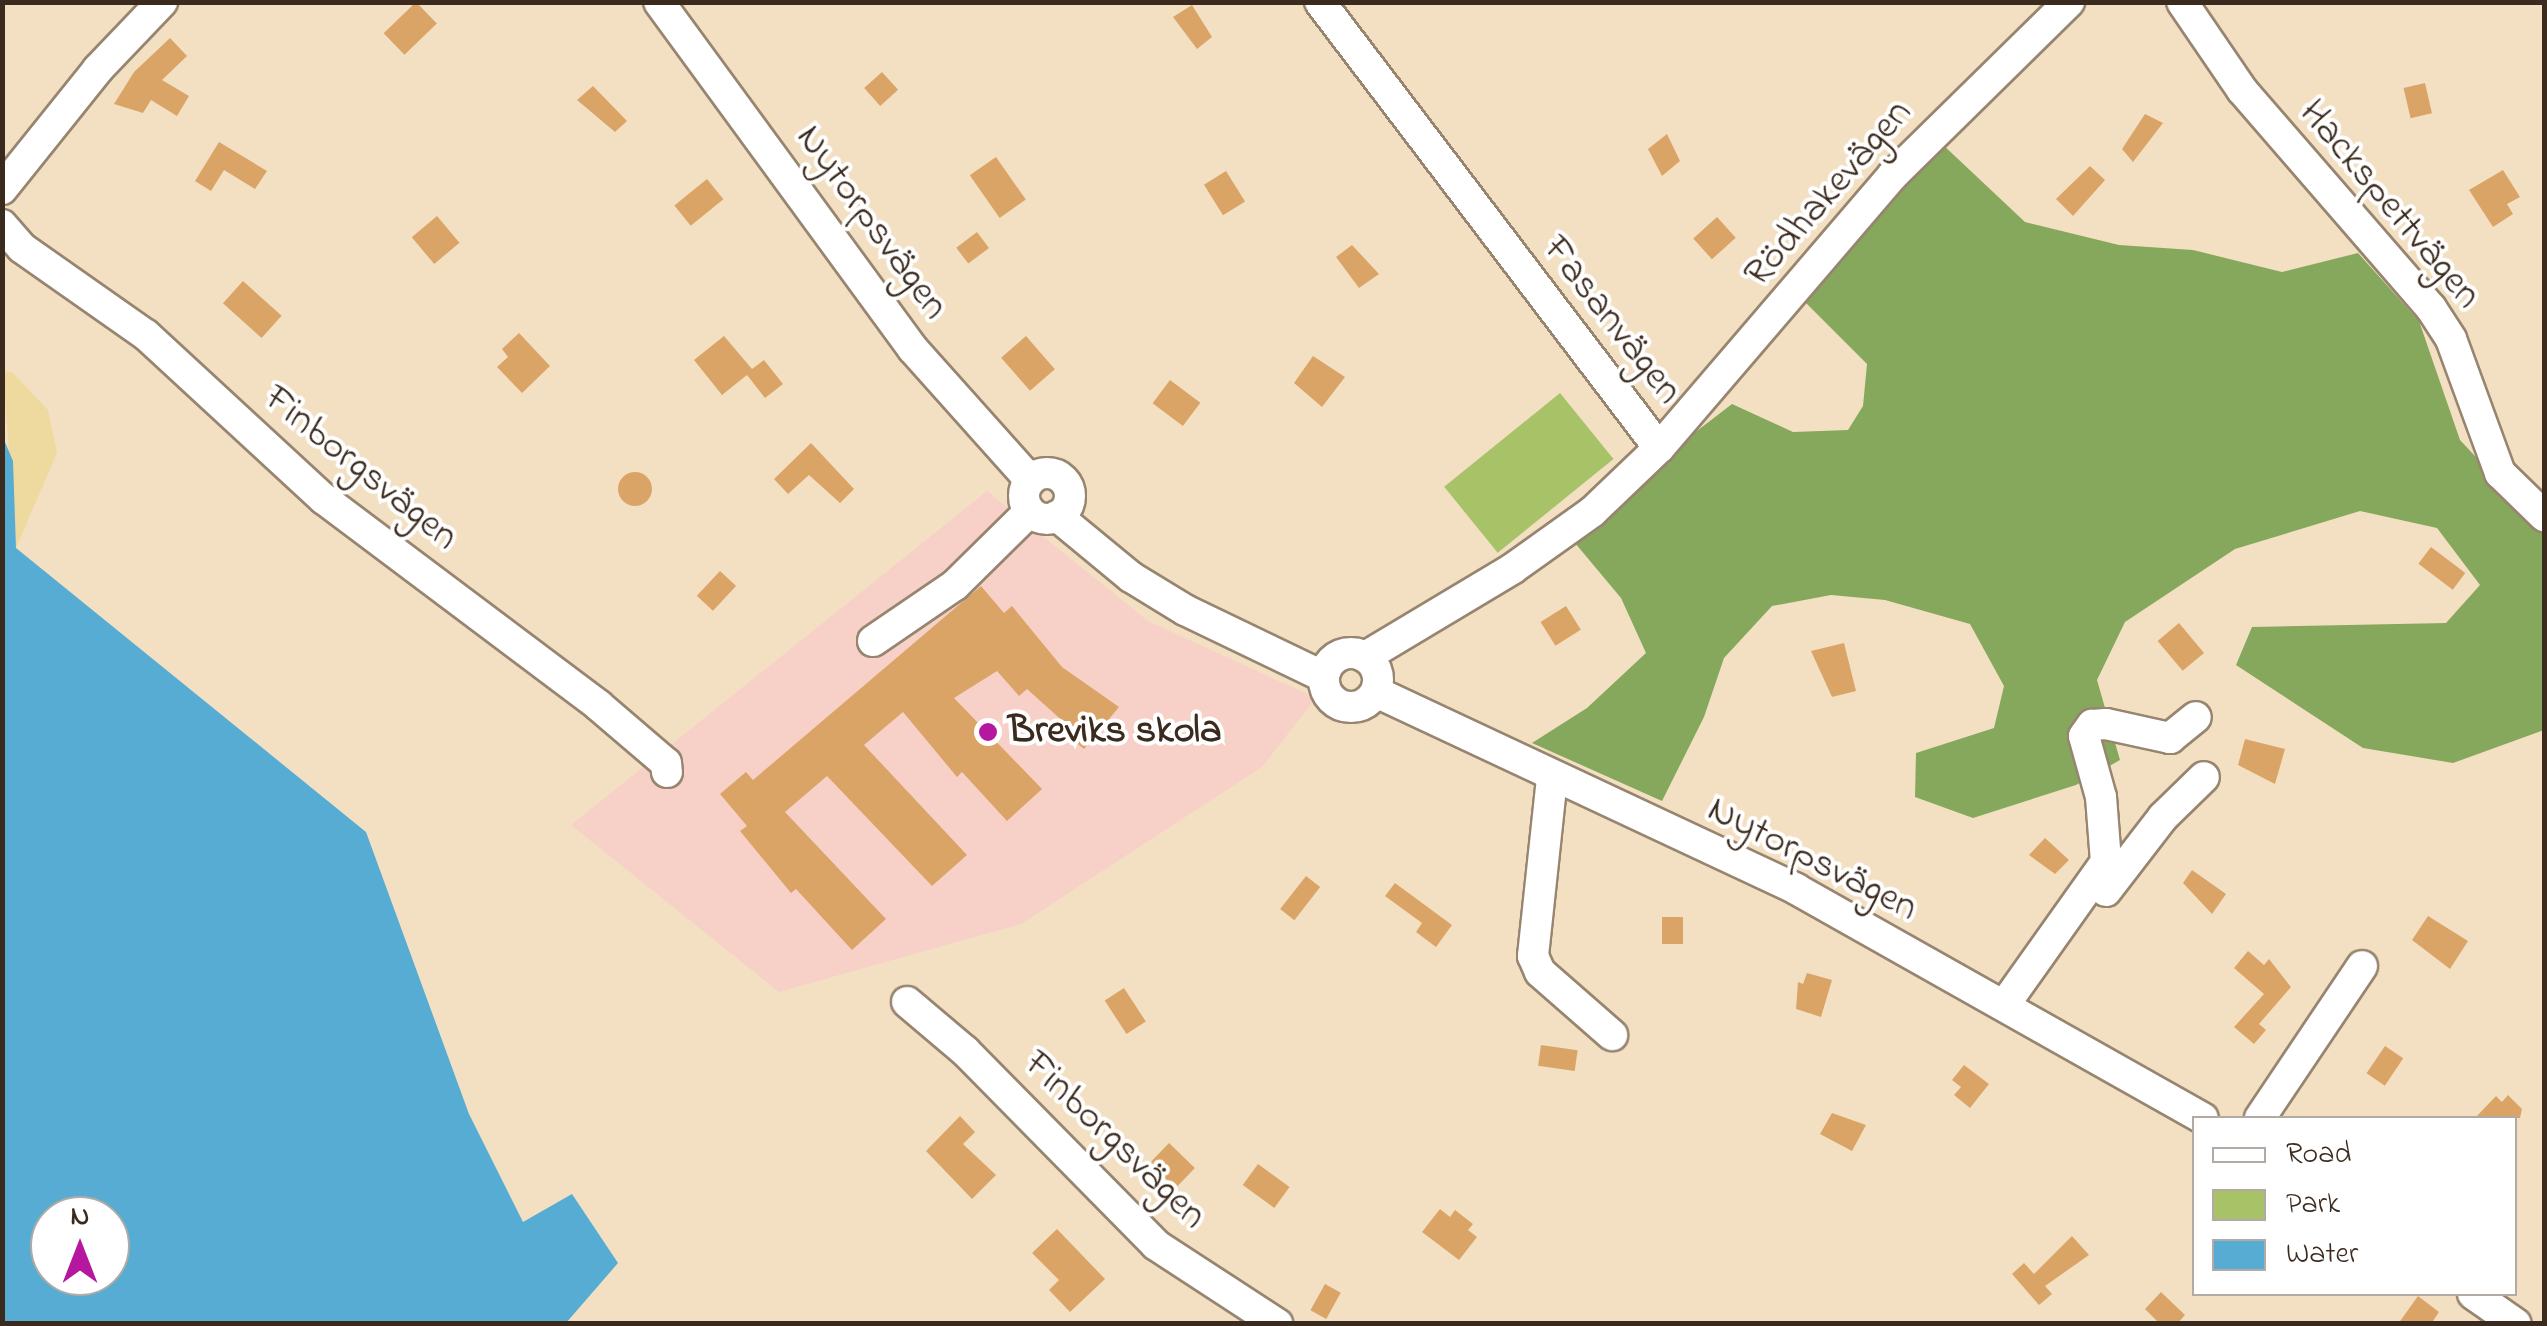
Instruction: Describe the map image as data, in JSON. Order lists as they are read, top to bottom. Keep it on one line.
{"streets":{"street":["Rödhakevägen","Hackspettvägen","Nytorpsvägen","Fasanvägen","Finborgsvägen"]},"crossings":[["Rödhakevägen","Fasanvägen"],["Nytorpsvägen","Fasanvägen"]],"places":["Breviks skola"],"legend":["Road","Park","Water"],"north":"top"}
